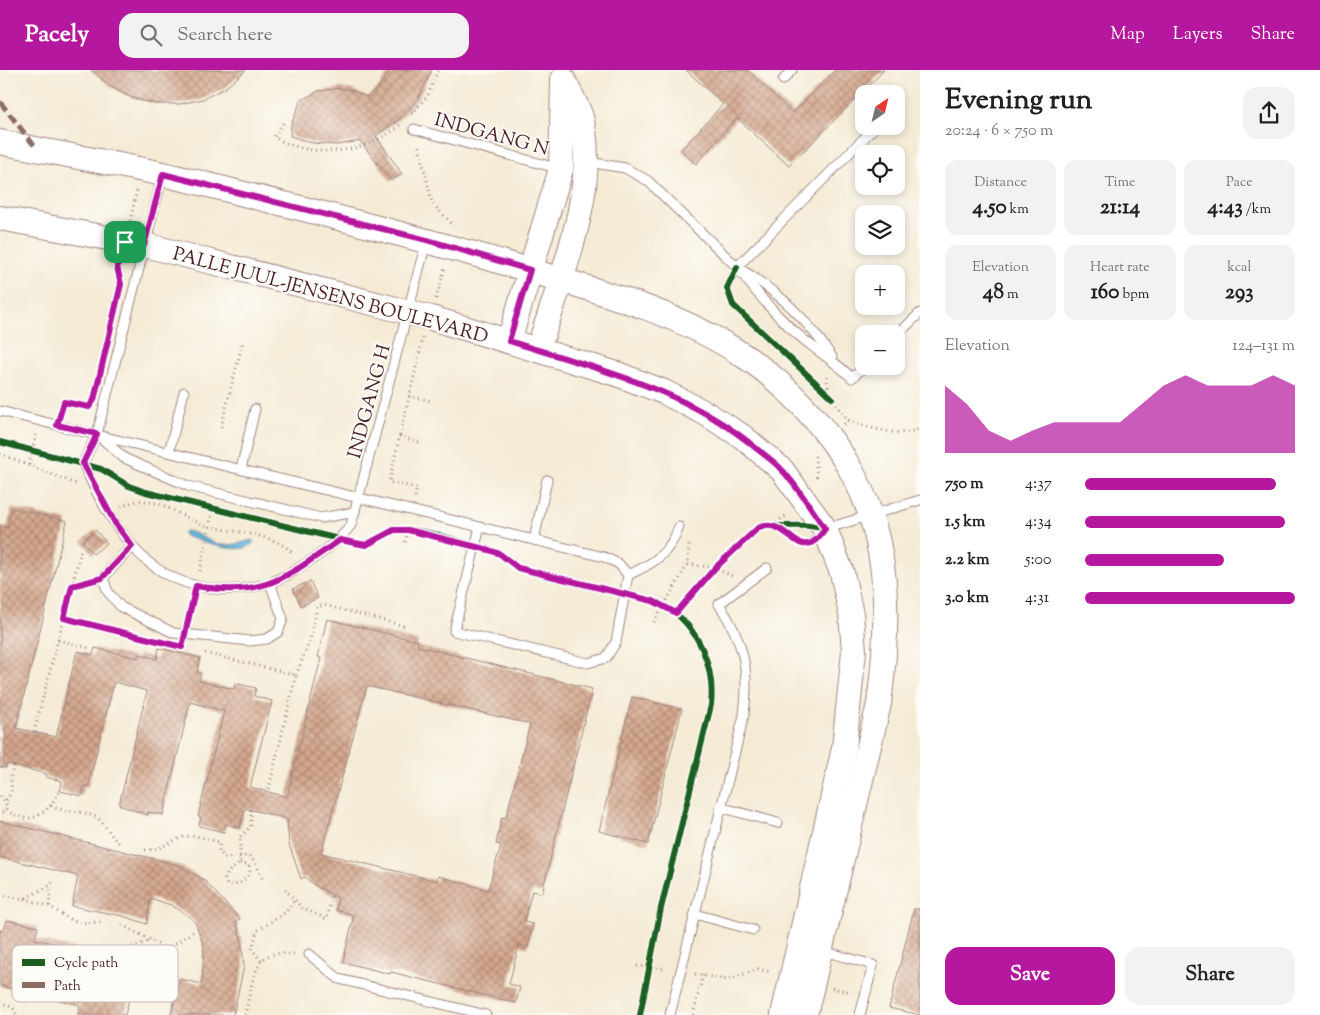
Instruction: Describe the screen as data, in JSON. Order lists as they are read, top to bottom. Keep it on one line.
{"streets":{"street":["PALLE JUUL-JENSENS BOULEVARD"],"lane":["INDGANG N","INDGANG H"]},"crossings":[["PALLE JUUL-JENSENS BOULEVARD","INDGANG H"]],"legend":["Cycle path","Path"],"north":"top right","page":{"header":"Pacely","search":"Search here","nav":["Map","Layers","Share"],"heading":["Evening run","20:24 · 6 × 750 m"],"map_buttons":["+","−"],"stats":[["Distance","4.50 km"],["Time","21:14"],["Pace","4:43 /km"],["Elevation","48 m"],["Heart rate","160 bpm"],["kcal","293"]],"chart":["Elevation","124–131 m"],"list":[{"name":"750 m","note":"4:37"},{"name":"1.5 km","note":"4:34"},{"name":"2.2 km","note":"5:00"},{"name":"3.0 km","note":"4:31"}],"buttons":["Save","Share"]}}
